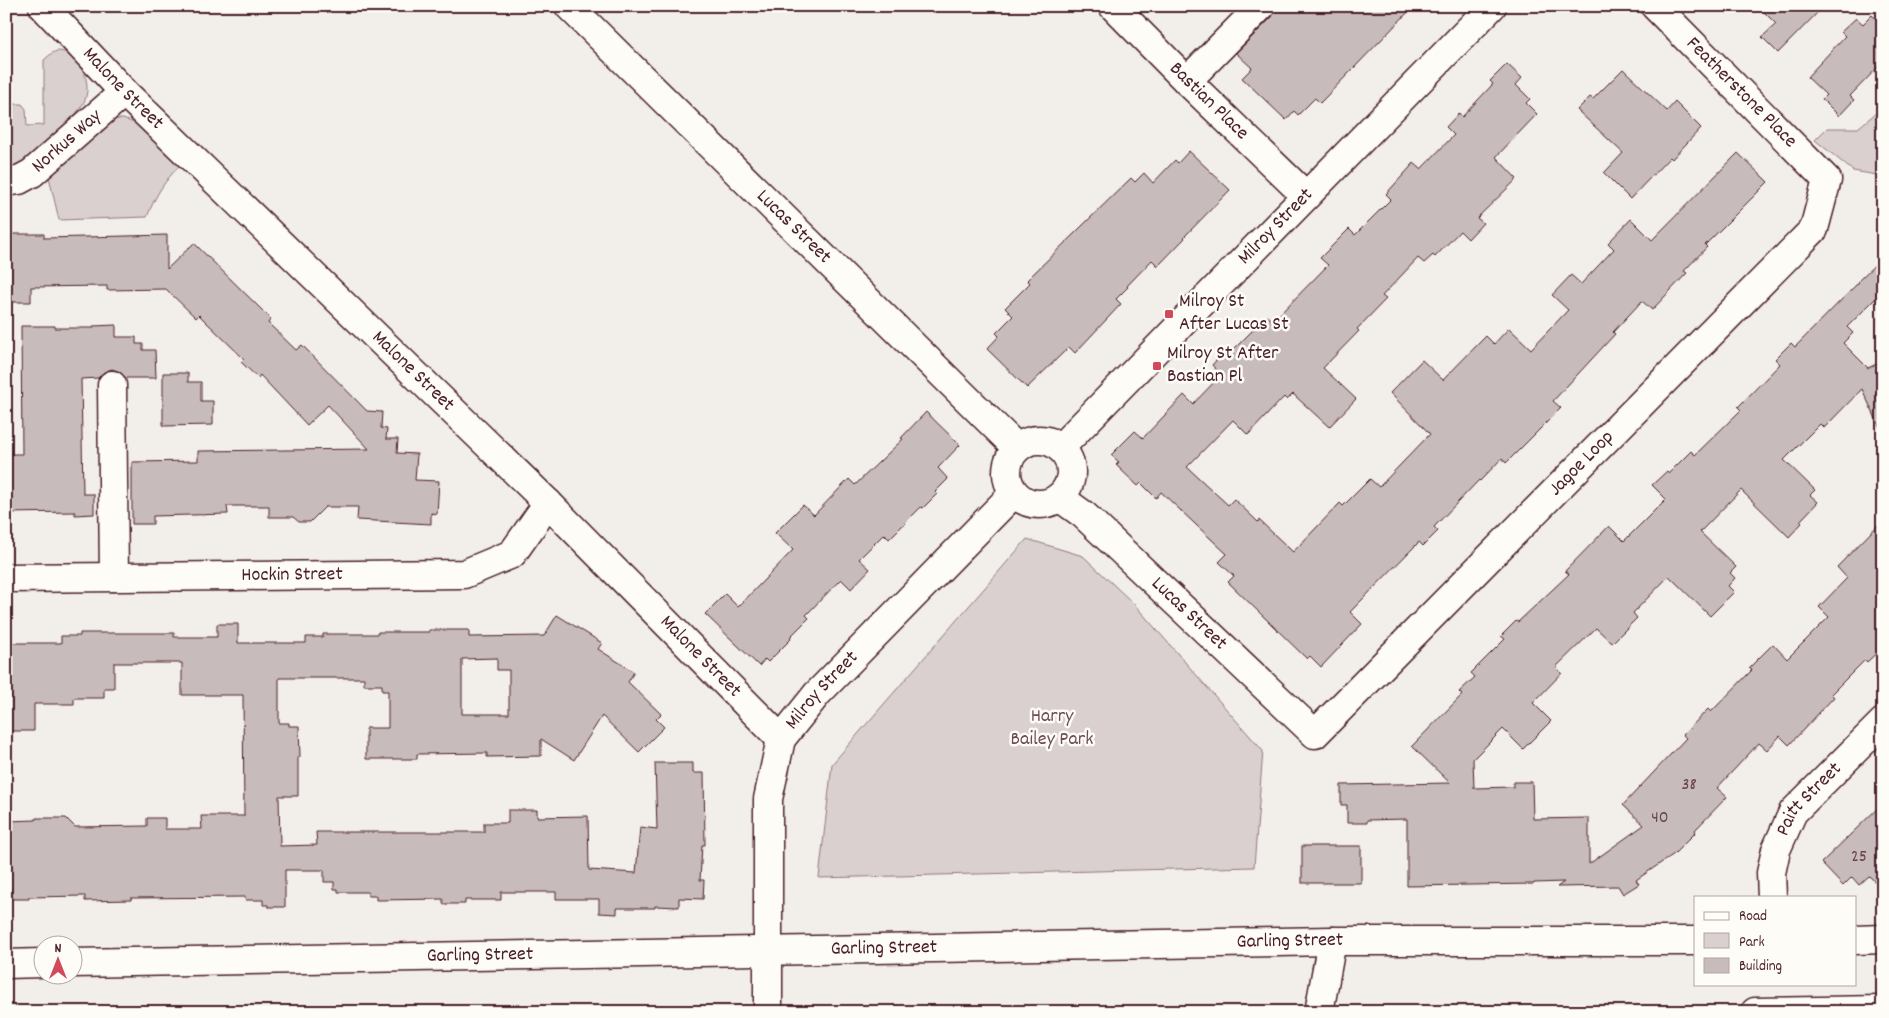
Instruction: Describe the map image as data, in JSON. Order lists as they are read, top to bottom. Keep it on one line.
{"streets":{"street":["Malone Street","Featherstone Place","Bastian Place","Norkus Way","Lucas Street","Milroy Street","Jagoe Loop","Hockin Street","Paitt Street","Garling Street"]},"crossings":[["Malone Street","Norkus Way"],["Malone Street","Milroy Street"],["Malone Street","Hockin Street"],["Featherstone Place","Jagoe Loop"],["Bastian Place","Milroy Street"],["Lucas Street","Milroy Street"],["Lucas Street","Jagoe Loop"],["Milroy Street","Garling Street"]],"parks":["Harry Bailey Park"],"places":{"transit":["Milroy St After Lucas St","Milroy St After Bastian Pl"]},"house_numbers":["38","40","25"],"legend":["Road","Park","Building"],"north":"top"}
